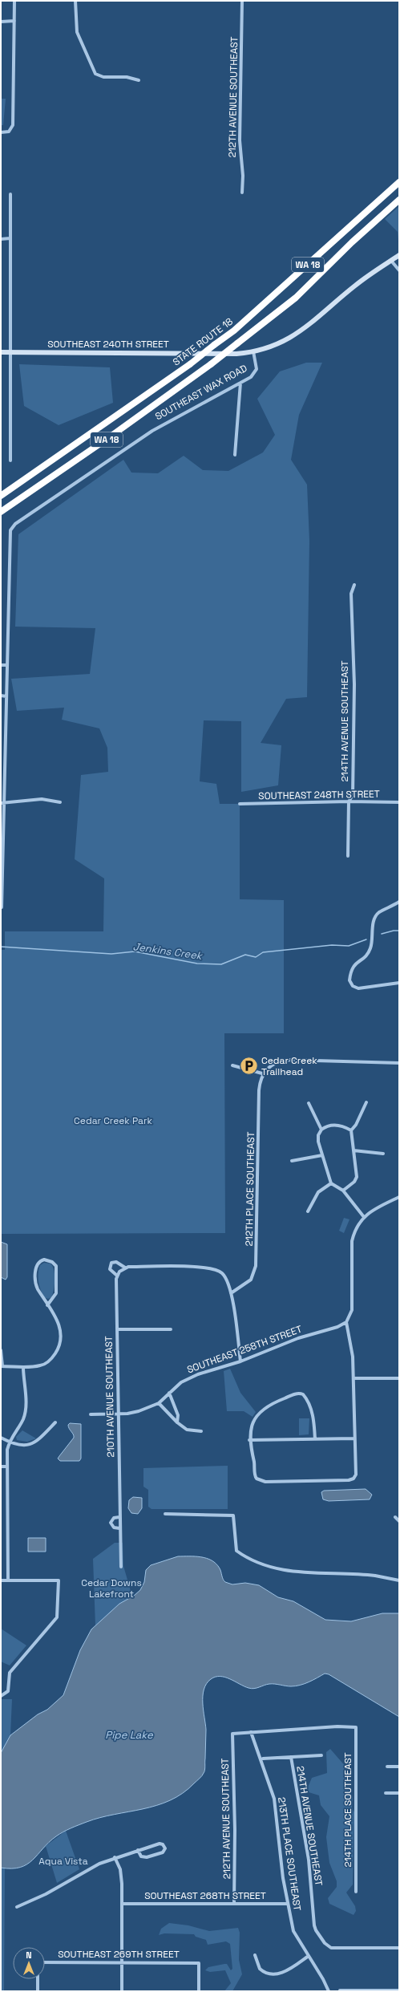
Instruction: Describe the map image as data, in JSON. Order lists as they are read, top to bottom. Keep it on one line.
{"streets":{"highway":["WA 18","STATE ROUTE 18"],"main road":["SOUTHEAST 240TH STREET","SOUTHEAST WAX ROAD"],"street":["212TH AVENUE SOUTHEAST","214TH AVENUE SOUTHEAST","SOUTHEAST 248TH STREET","212TH PLACE SOUTHEAST","SOUTHEAST 258TH STREET","210TH AVENUE SOUTHEAST","214TH PLACE SOUTHEAST","213TH PLACE SOUTHEAST","SOUTHEAST 268TH STREET","SOUTHEAST 269TH STREET"]},"crossings":[["212TH AVENUE SOUTHEAST","214TH PLACE SOUTHEAST"],["212TH AVENUE SOUTHEAST","213TH PLACE SOUTHEAST"],["212TH AVENUE SOUTHEAST","SOUTHEAST 268TH STREET"],["SOUTHEAST 240TH STREET","SOUTHEAST WAX ROAD"],["214TH AVENUE SOUTHEAST","SOUTHEAST 248TH STREET"],["SOUTHEAST 258TH STREET","210TH AVENUE SOUTHEAST"],["214TH PLACE SOUTHEAST","213TH PLACE SOUTHEAST"],["213TH PLACE SOUTHEAST","SOUTHEAST 268TH STREET"]],"water":["Jenkins Creek","Pipe Lake"],"parks":["Cedar Creek Park","Cedar Downs Lakefront","Aqua Vista"],"places":{"parking":["Cedar Creek Trailhead"]},"north":"top"}
